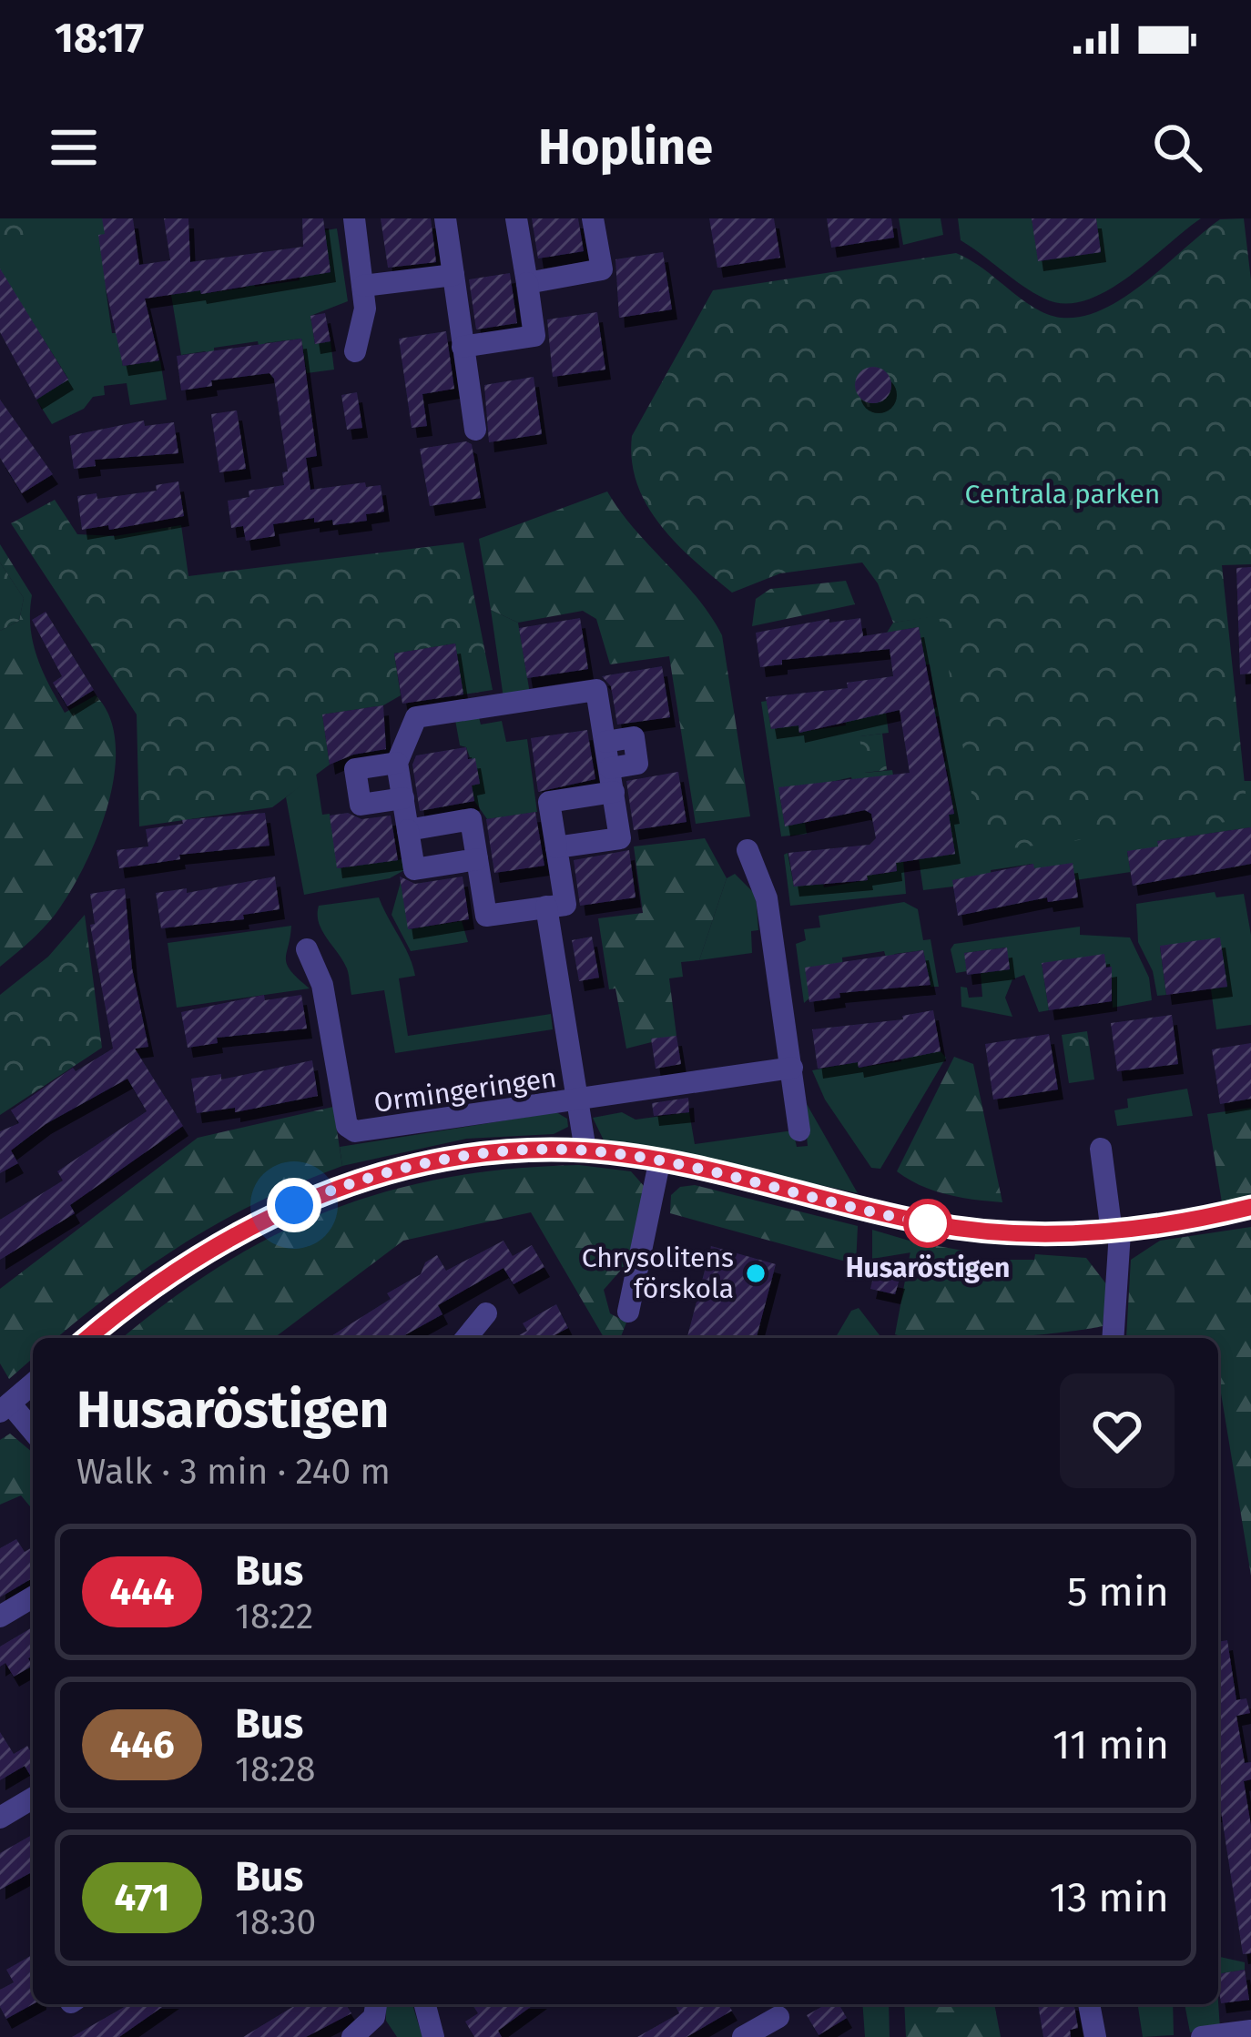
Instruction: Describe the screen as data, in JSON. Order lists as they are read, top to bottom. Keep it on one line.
{"streets":{"street":["Ormingeringen"]},"parks":["Centrala parken"],"places":["Husaröstigen","Chrysolitens förskola"],"lines":["bus line 444"],"page":{"status":"18:17","header":"Hopline","heading":["Husaröstigen","Walk · 3 min · 240 m"],"list":[{"mark":"444","name":"Bus","note":"18:22","value":"5 min"},{"mark":"446","name":"Bus","note":"18:28","value":"11 min"},{"mark":"471","name":"Bus","note":"18:30","value":"13 min"}]}}
